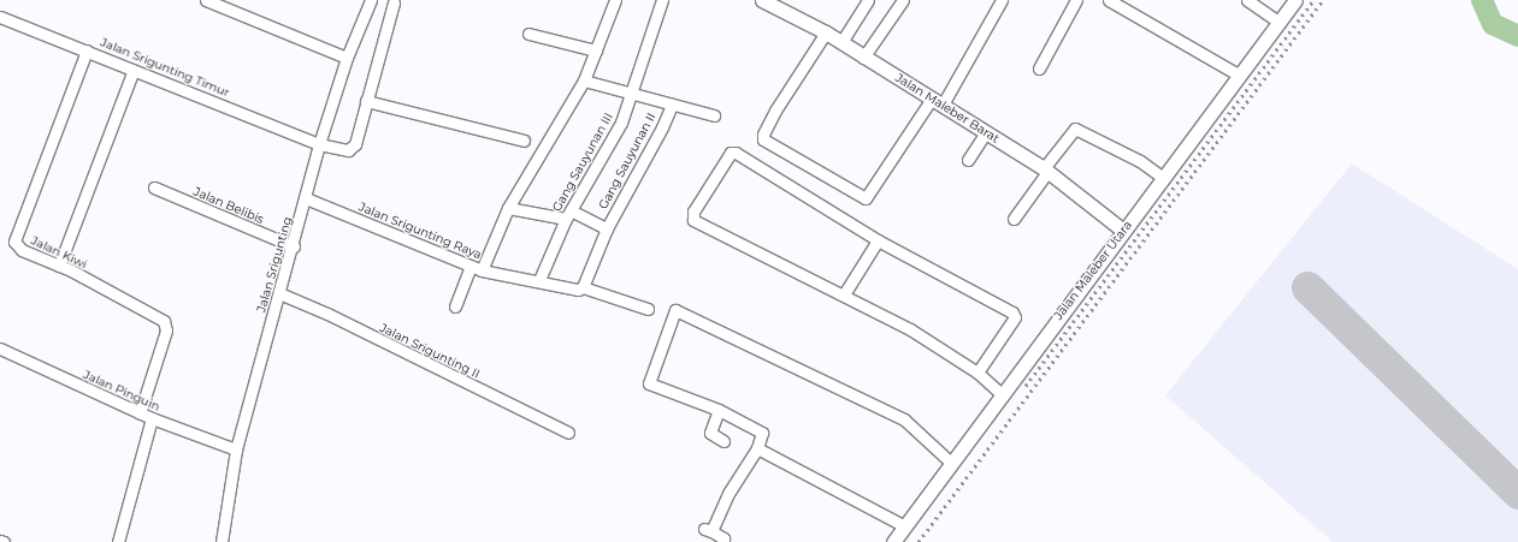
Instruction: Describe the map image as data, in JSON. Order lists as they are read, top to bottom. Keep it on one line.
{"streets":{"street":["Jalan Srigunting Timur","Jalan Maleber Barat","Gang Sauyunan II","Gang Sauyunan III","Jalan Belibis","Jalan Srigunting Raya","Jalan Kiwi","Jalan Srigunting","Jalan Maleber Utara","Jalan Srigunting II","Jalan Pinguin"]},"crossings":[["Jalan Srigunting Timur","Jalan Kiwi"],["Jalan Srigunting Timur","Jalan Srigunting"],["Jalan Maleber Barat","Jalan Maleber Utara"],["Gang Sauyunan II","Gang Sauyunan III"],["Gang Sauyunan II","Jalan Srigunting Raya"],["Gang Sauyunan III","Jalan Srigunting Raya"],["Jalan Belibis","Jalan Srigunting"],["Jalan Srigunting Raya","Jalan Srigunting"],["Jalan Kiwi","Jalan Pinguin"],["Jalan Srigunting","Jalan Srigunting II"],["Jalan Srigunting","Jalan Pinguin"]]}
